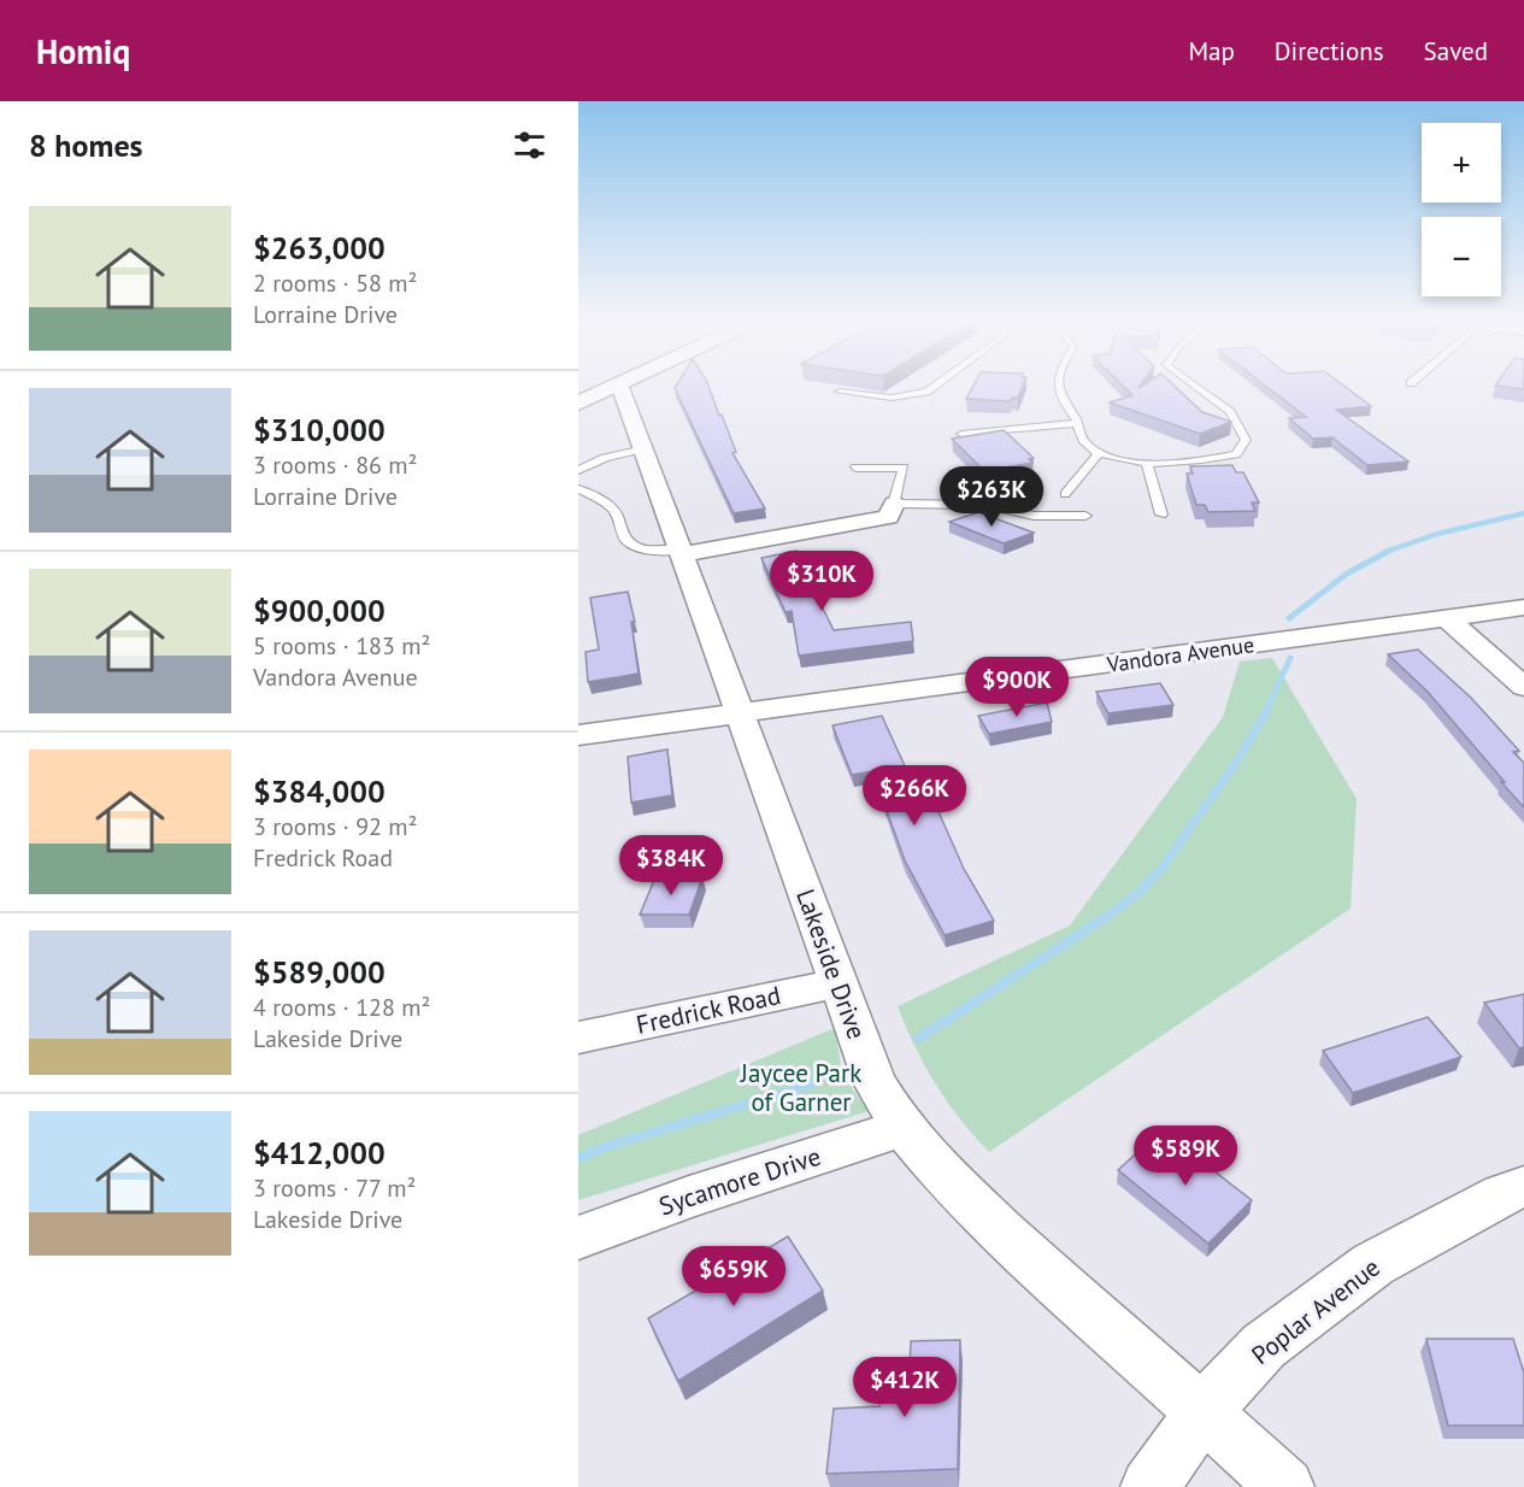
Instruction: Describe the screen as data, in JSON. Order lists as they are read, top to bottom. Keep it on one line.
{"streets":{"street":["Vandora Avenue","Lakeside Drive","Fredrick Road","Sycamore Drive","Poplar Avenue"]},"crossings":[["Vandora Avenue","Lakeside Drive"],["Lakeside Drive","Fredrick Road"],["Lakeside Drive","Sycamore Drive"],["Lakeside Drive","Poplar Avenue"]],"parks":["Jaycee Park of Garner"],"page":{"header":"Homiq","nav":["Map","Directions","Saved"],"heading":"8 homes","map_buttons":["+","−"],"list":[{"name":"$263,000","note":"2 rooms · 58 m² · Lorraine Drive"},{"name":"$310,000","note":"3 rooms · 86 m² · Lorraine Drive"},{"name":"$900,000","note":"5 rooms · 183 m² · Vandora Avenue"},{"name":"$384,000","note":"3 rooms · 92 m² · Fredrick Road"},{"name":"$589,000","note":"4 rooms · 128 m² · Lakeside Drive"},{"name":"$412,000","note":"3 rooms · 77 m² · Lakeside Drive"}],"price":["$263K","$310K","$900K","$266K","$384K","$589K","$659K","$412K"]}}
